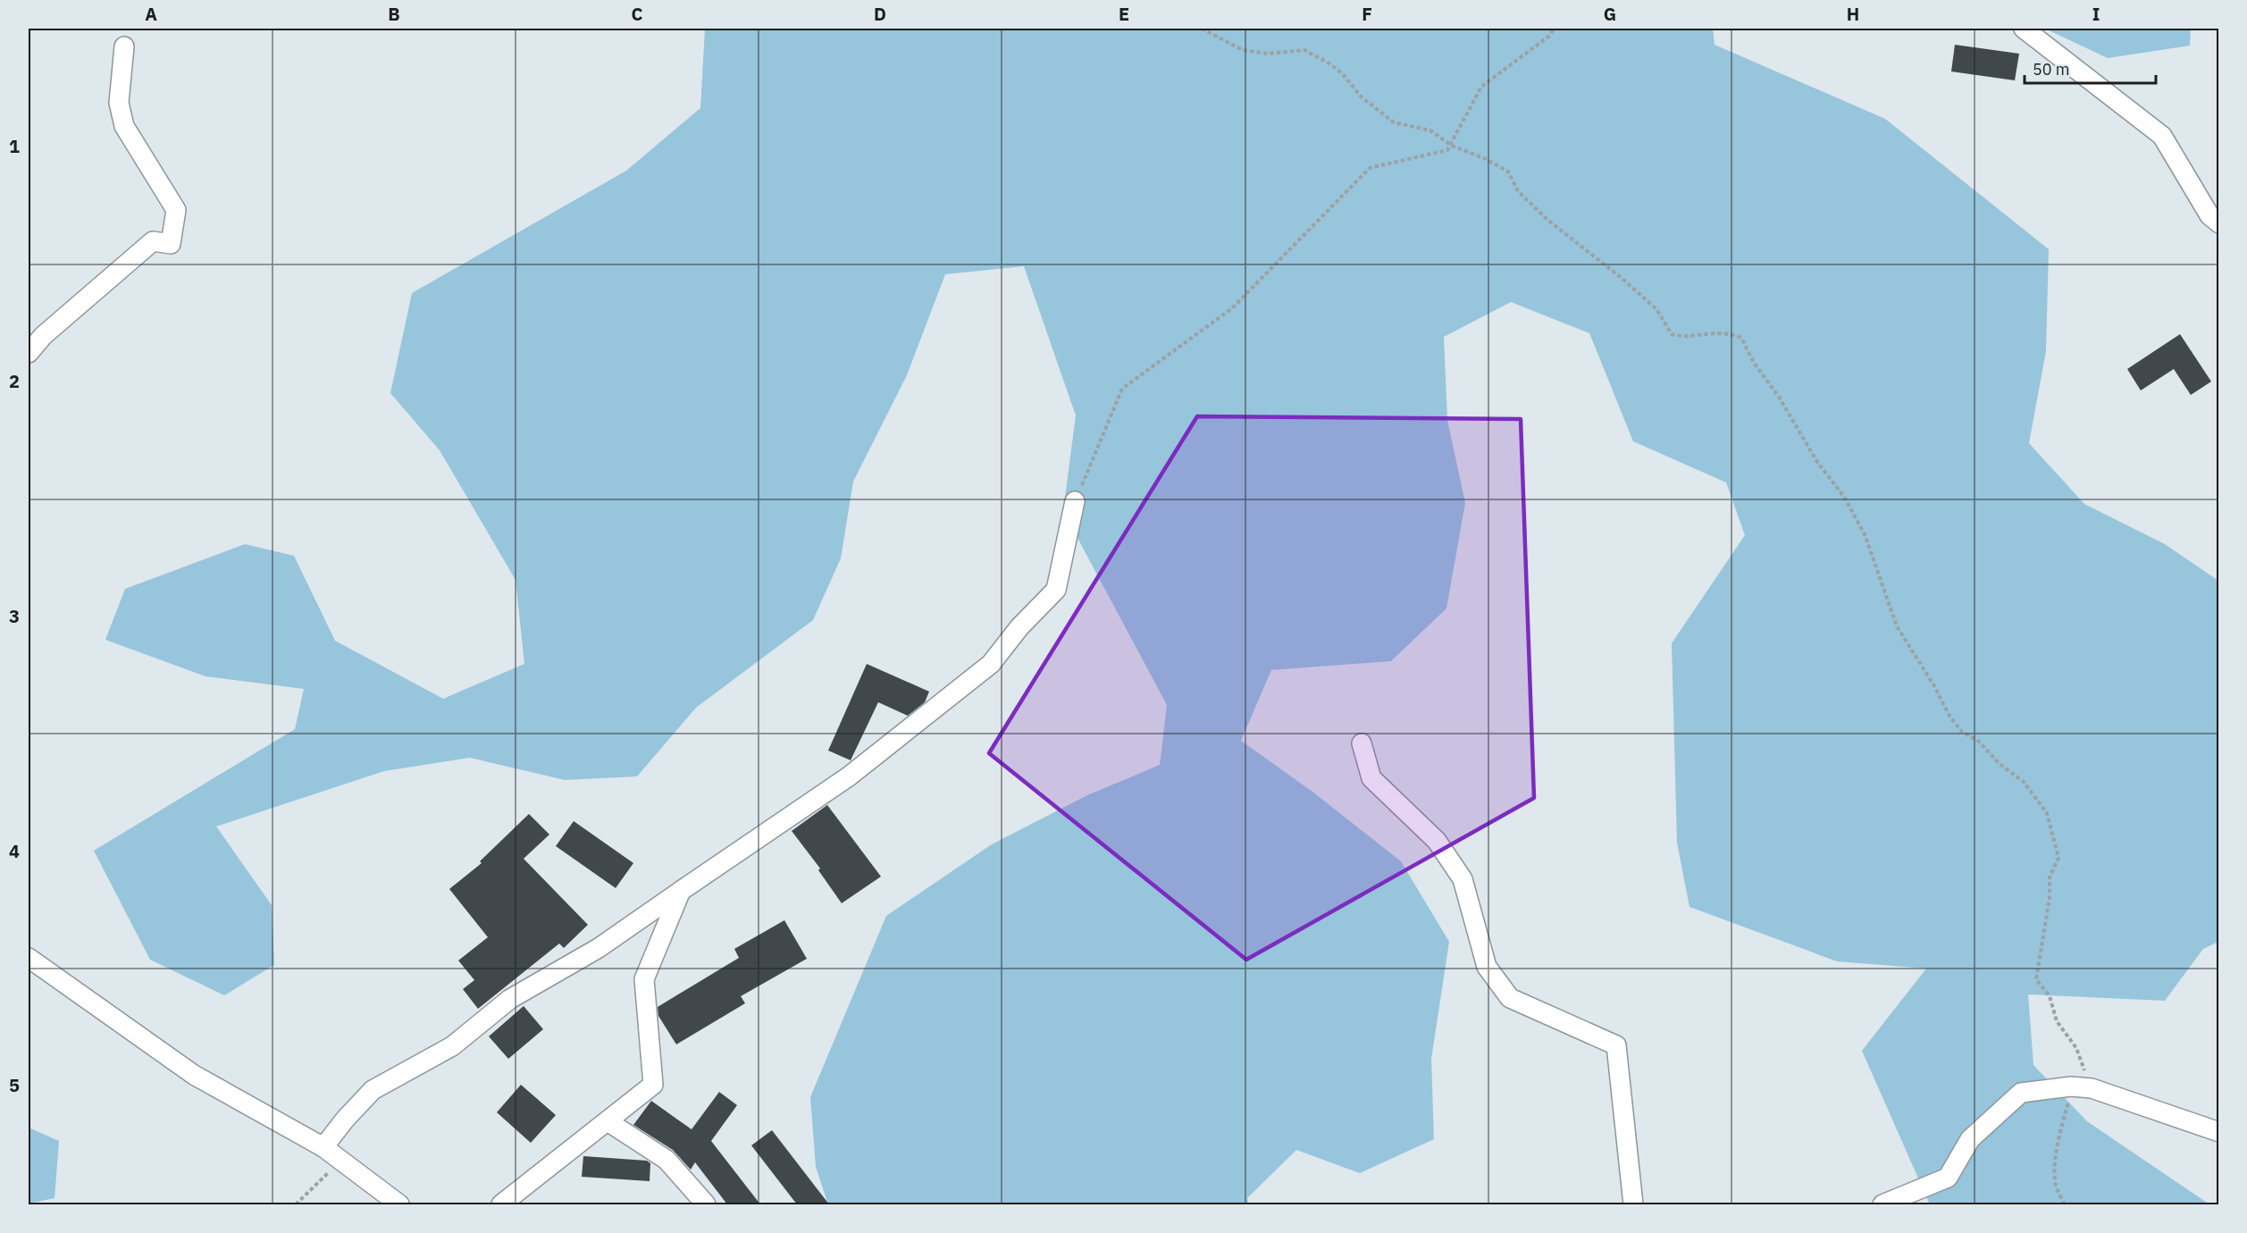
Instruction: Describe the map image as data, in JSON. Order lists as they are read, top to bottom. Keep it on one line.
{"scale_bar":"50 m","grid":{"columns":["A","B","C","D","E","F","G","H","I"],"rows":["1","2","3","4","5"]}}
